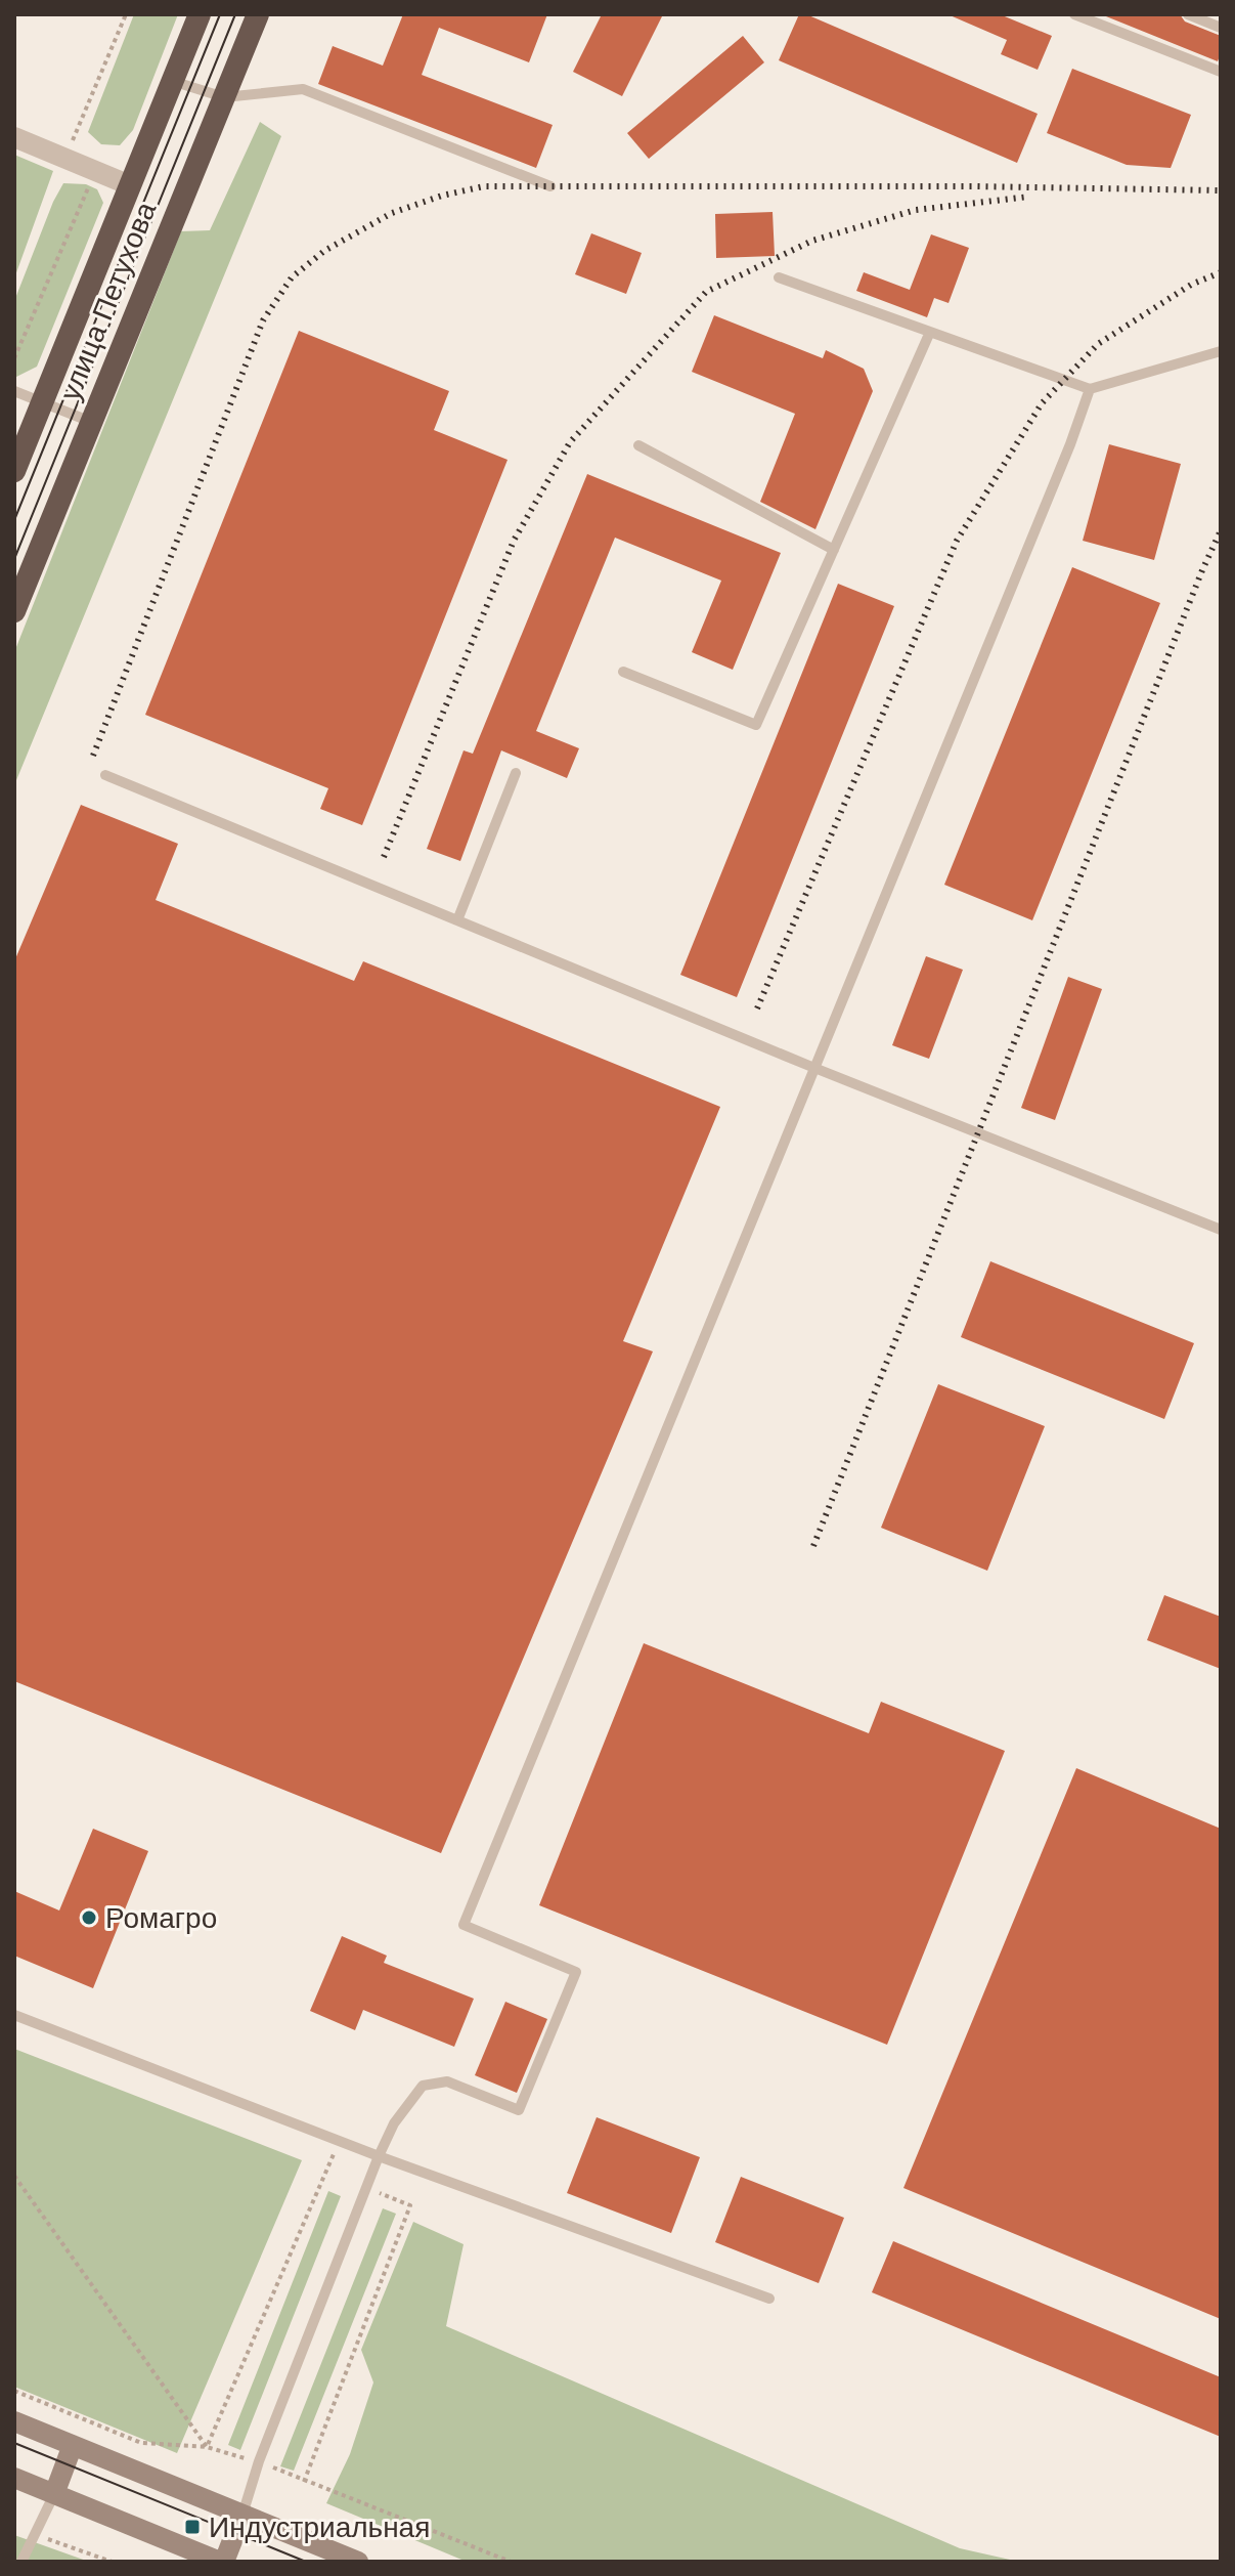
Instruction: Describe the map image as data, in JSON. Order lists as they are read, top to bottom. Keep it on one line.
{"streets":{"highway":["улица Петухова"]},"places":{"other":["Ромагро"],"transit":["Индустриальная"]}}
